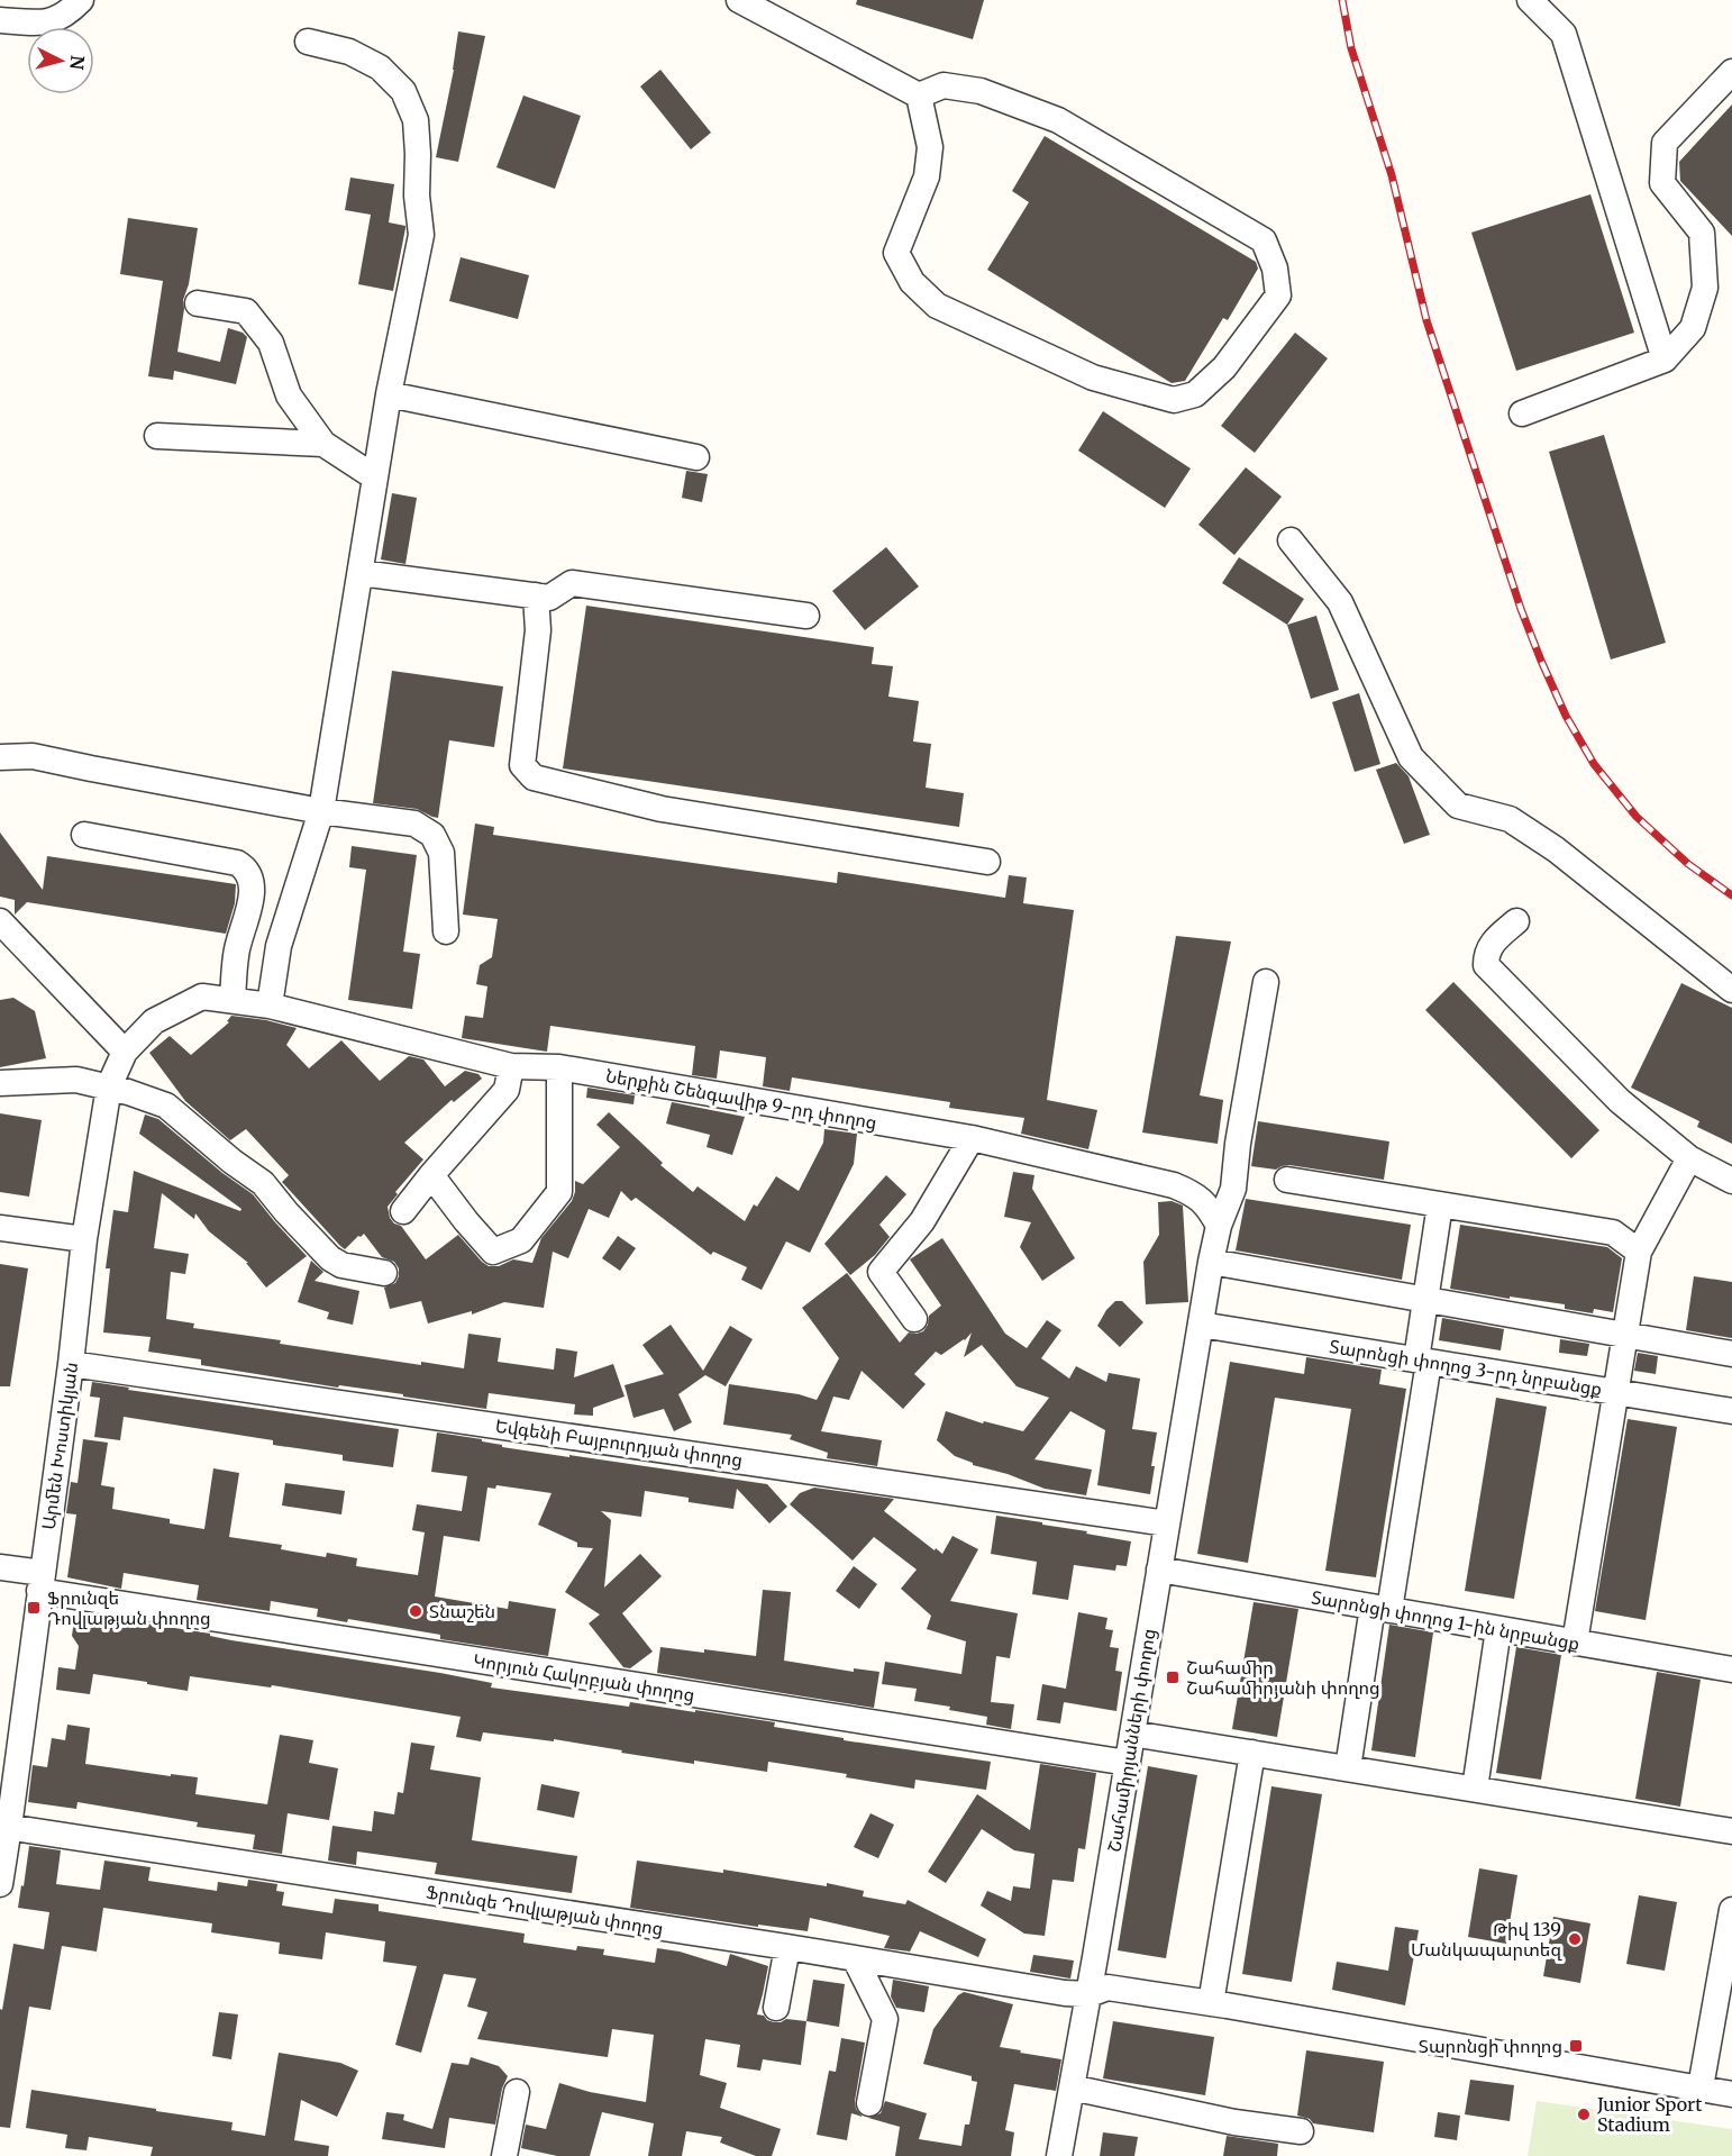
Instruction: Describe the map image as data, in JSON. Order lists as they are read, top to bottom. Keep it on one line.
{"streets":{"street":["Ներքին Շենգավիթ 9-րդ փողոց","Տարոնցի փողոց 3-րդ նրբանցք","Եվգենի Բայբուրդյան փողոց","Արմեն Խոստիկյան","Տարոնցի փողոց 1-ին նրբանցք","Կորյուն Հակոբյան փողոց","Շահամիրյանների փողոց","Ֆրունզե Դովլաթյան փողոց"]},"crossings":[["Ներքին Շենգավիթ 9-րդ փողոց","Արմեն Խոստիկյան"],["Տարոնցի փողոց 3-րդ նրբանցք","Շահամիրյանների փողոց"],["Եվգենի Բայբուրդյան փողոց","Արմեն Խոստիկյան"],["Եվգենի Բայբուրդյան փողոց","Շահամիրյանների փողոց"],["Արմեն Խոստիկյան","Կորյուն Հակոբյան փողոց"],["Արմեն Խոստիկյան","Ֆրունզե Դովլաթյան փողոց"],["Տարոնցի փողոց 1-ին նրբանցք","Շահամիրյանների փողոց"],["Կորյուն Հակոբյան փողոց","Շահամիրյանների փողոց"],["Շահամիրյանների փողոց","Ֆրունզե Դովլաթյան փողոց"]],"places":{"transit":["Ֆրունզե Դովլաթյան փողոց","Շահամիր Շահամիրյանի փողոց","Տարոնցի փողոց"],"other":["Տնաշեն","Թիվ 139 Մանկապարտեզ","Junior Sport Stadium"]},"north":"right"}
